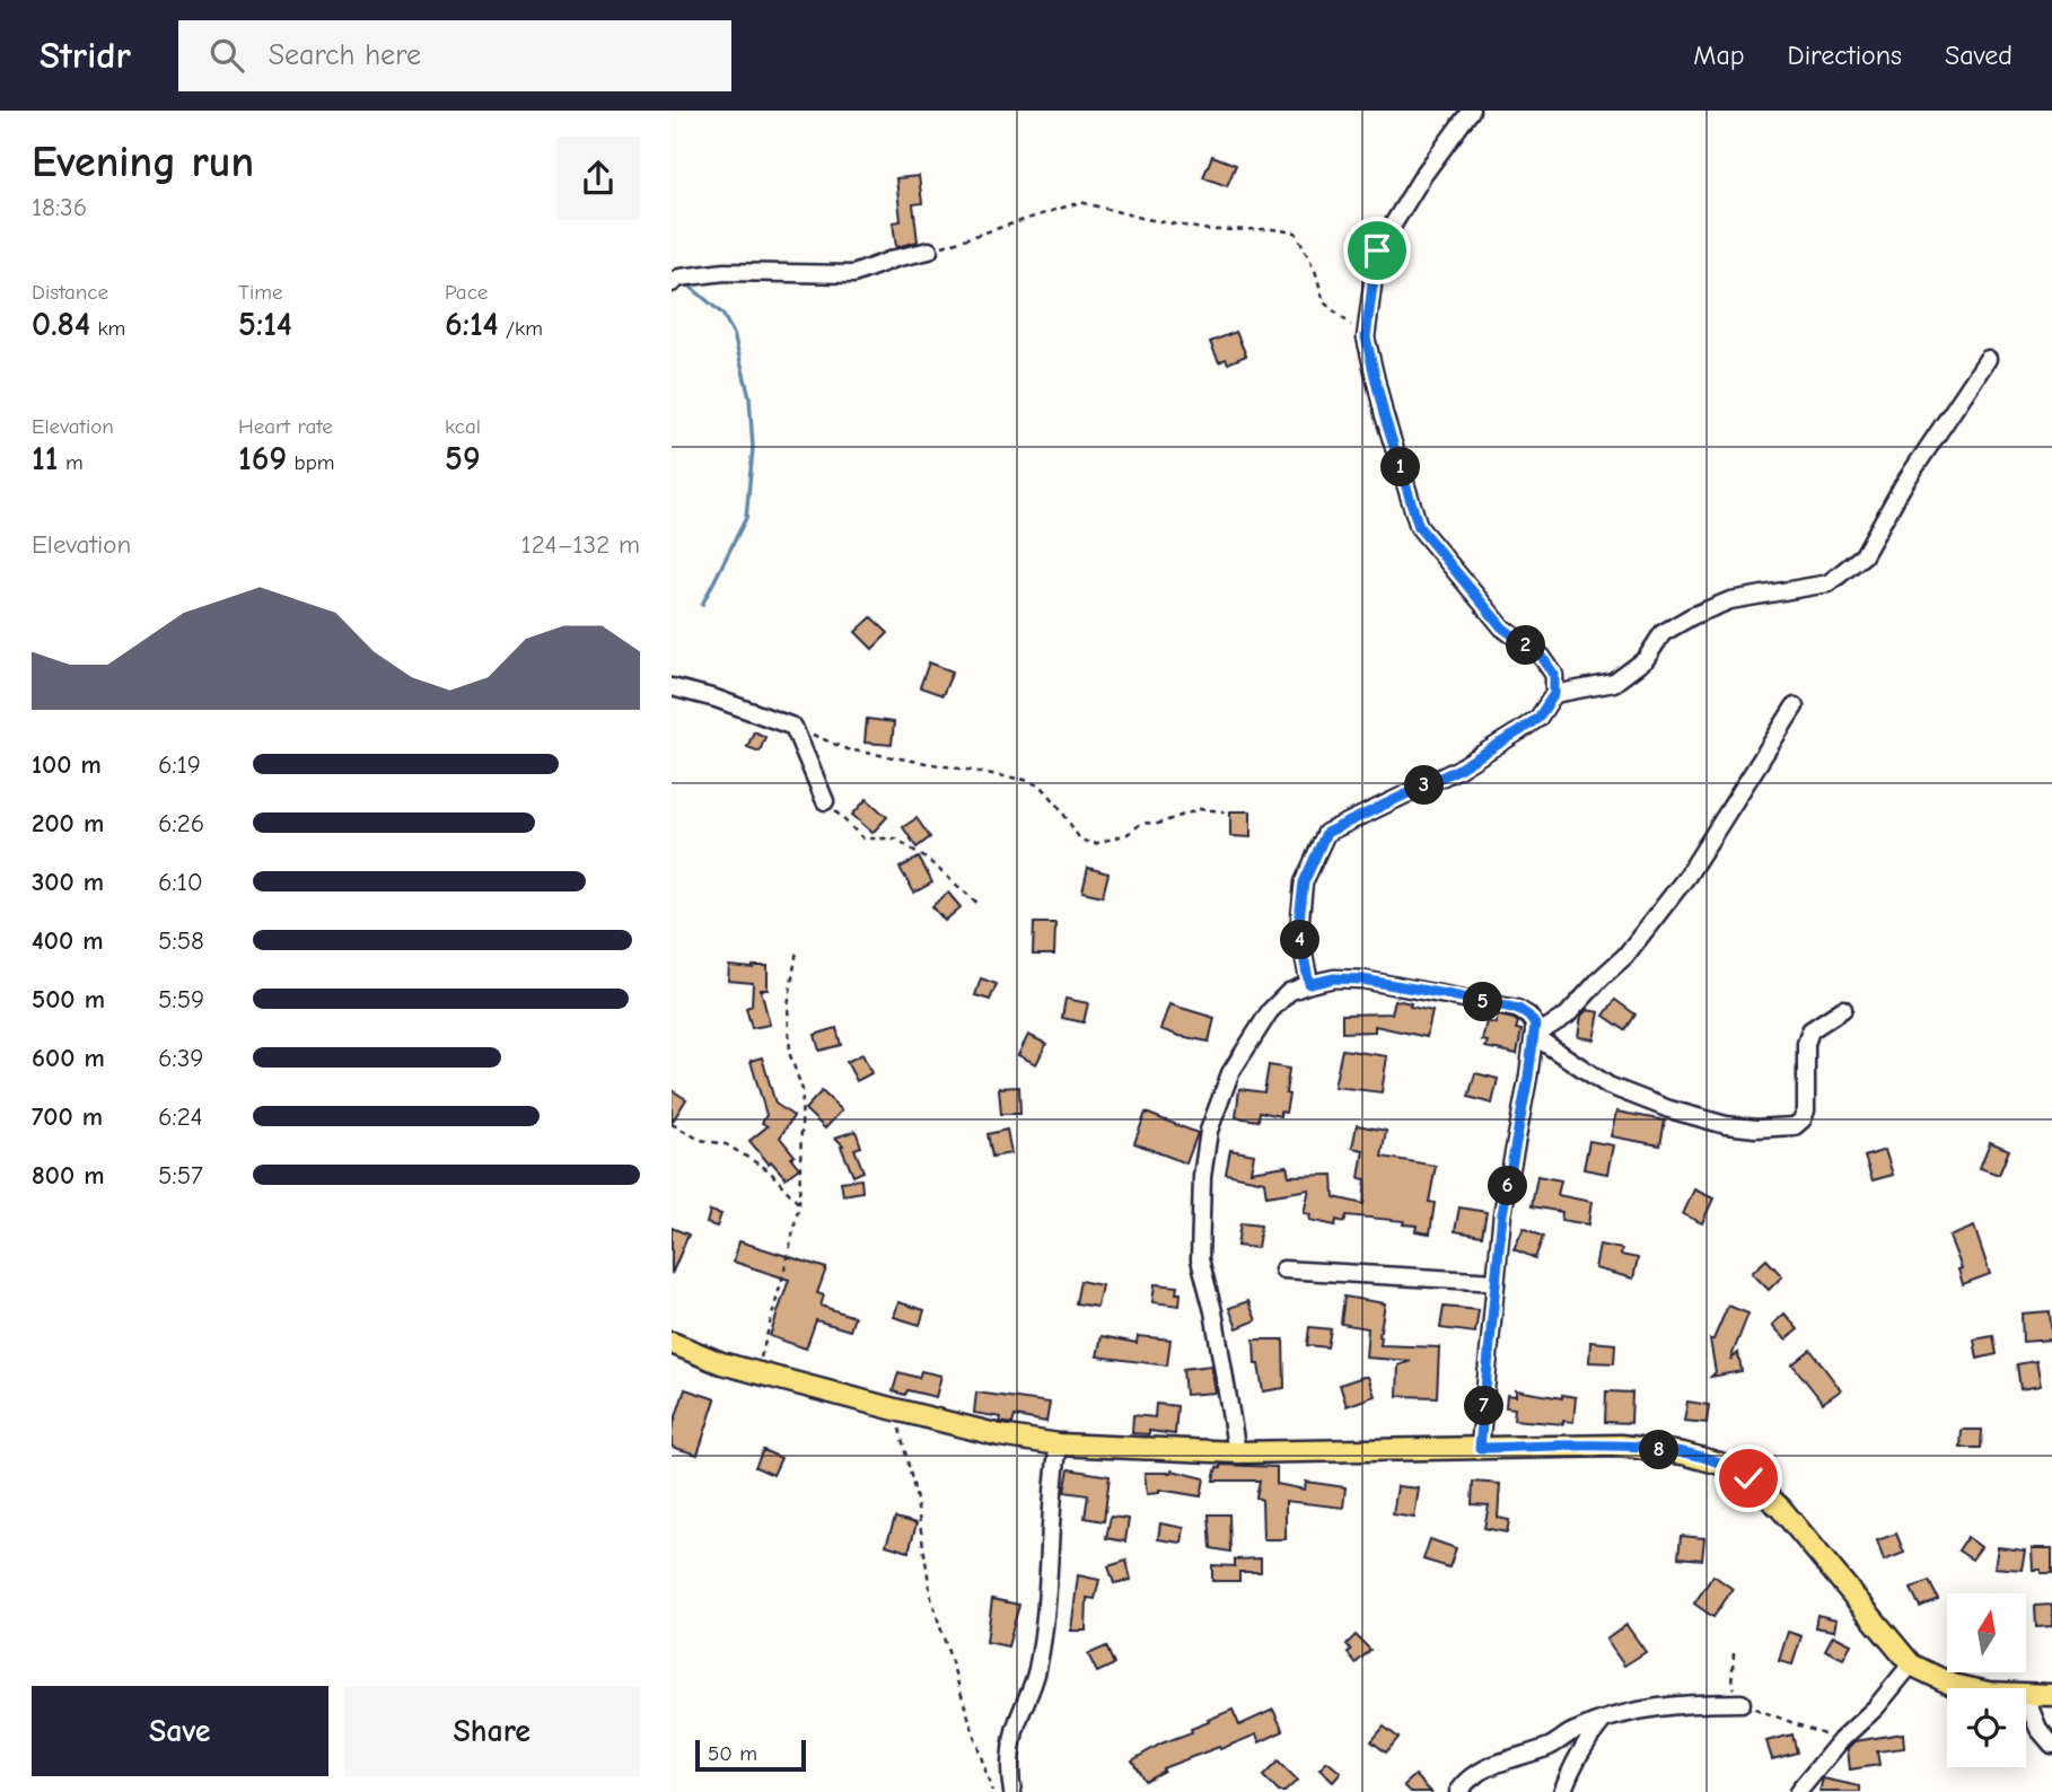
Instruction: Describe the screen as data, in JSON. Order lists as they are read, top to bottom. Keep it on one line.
{"scale_bar":"50 m","north":"top","page":{"header":"Stridr","search":"Search here","nav":["Map","Directions","Saved"],"heading":["Evening run","18:36"],"stats":[["Distance","0.84 km"],["Time","5:14"],["Pace","6:14 /km"],["Elevation","11 m"],["Heart rate","169 bpm"],["kcal","59"]],"pins":["1","2","3","4","5","6","7","8"],"chart":["Elevation","124–132 m"],"list":[{"name":"100 m","note":"6:19"},{"name":"200 m","note":"6:26"},{"name":"300 m","note":"6:10"},{"name":"400 m","note":"5:58"},{"name":"500 m","note":"5:59"},{"name":"600 m","note":"6:39"},{"name":"700 m","note":"6:24"},{"name":"800 m","note":"5:57"}],"buttons":["Save","Share"],"scale":"50 m"}}
